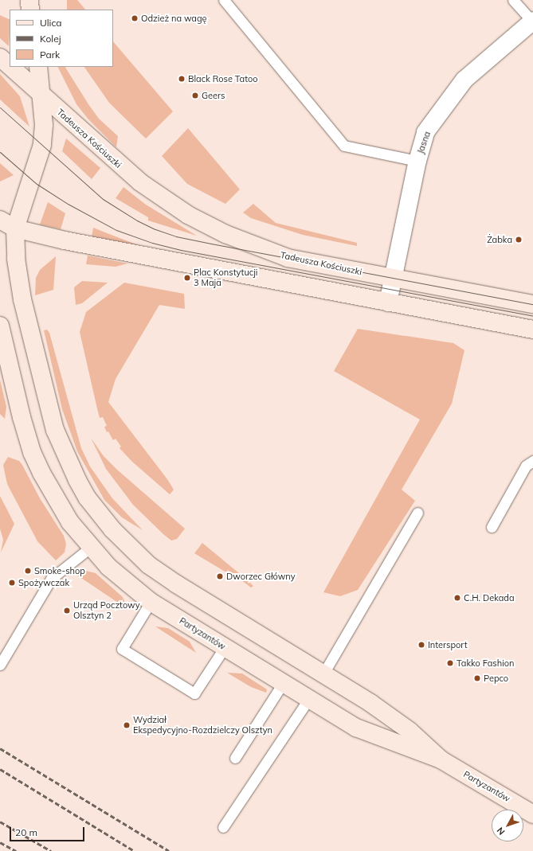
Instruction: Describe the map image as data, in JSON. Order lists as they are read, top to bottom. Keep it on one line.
{"streets":{"street":["Tadeusza Kościuszki","Jasna","Partyzantów"]},"crossings":[["Tadeusza Kościuszki","Jasna"]],"places":["Odzież na wagę","Black Rose Tatoo","Geers","Żabka","Plac Konstytucji 3 Maja","Smoke-shop","Dworzec Główny","Spożywczak","C.H. Dekada","Urząd Pocztowy Olsztyn 2","Intersport","Takko Fashion","Pepco","Wydział Ekspedycyjno-Rozdzielczy Olsztyn"],"legend":["Ulica","Kolej","Park"],"scale_bar":"20 m","north":"bottom left"}
